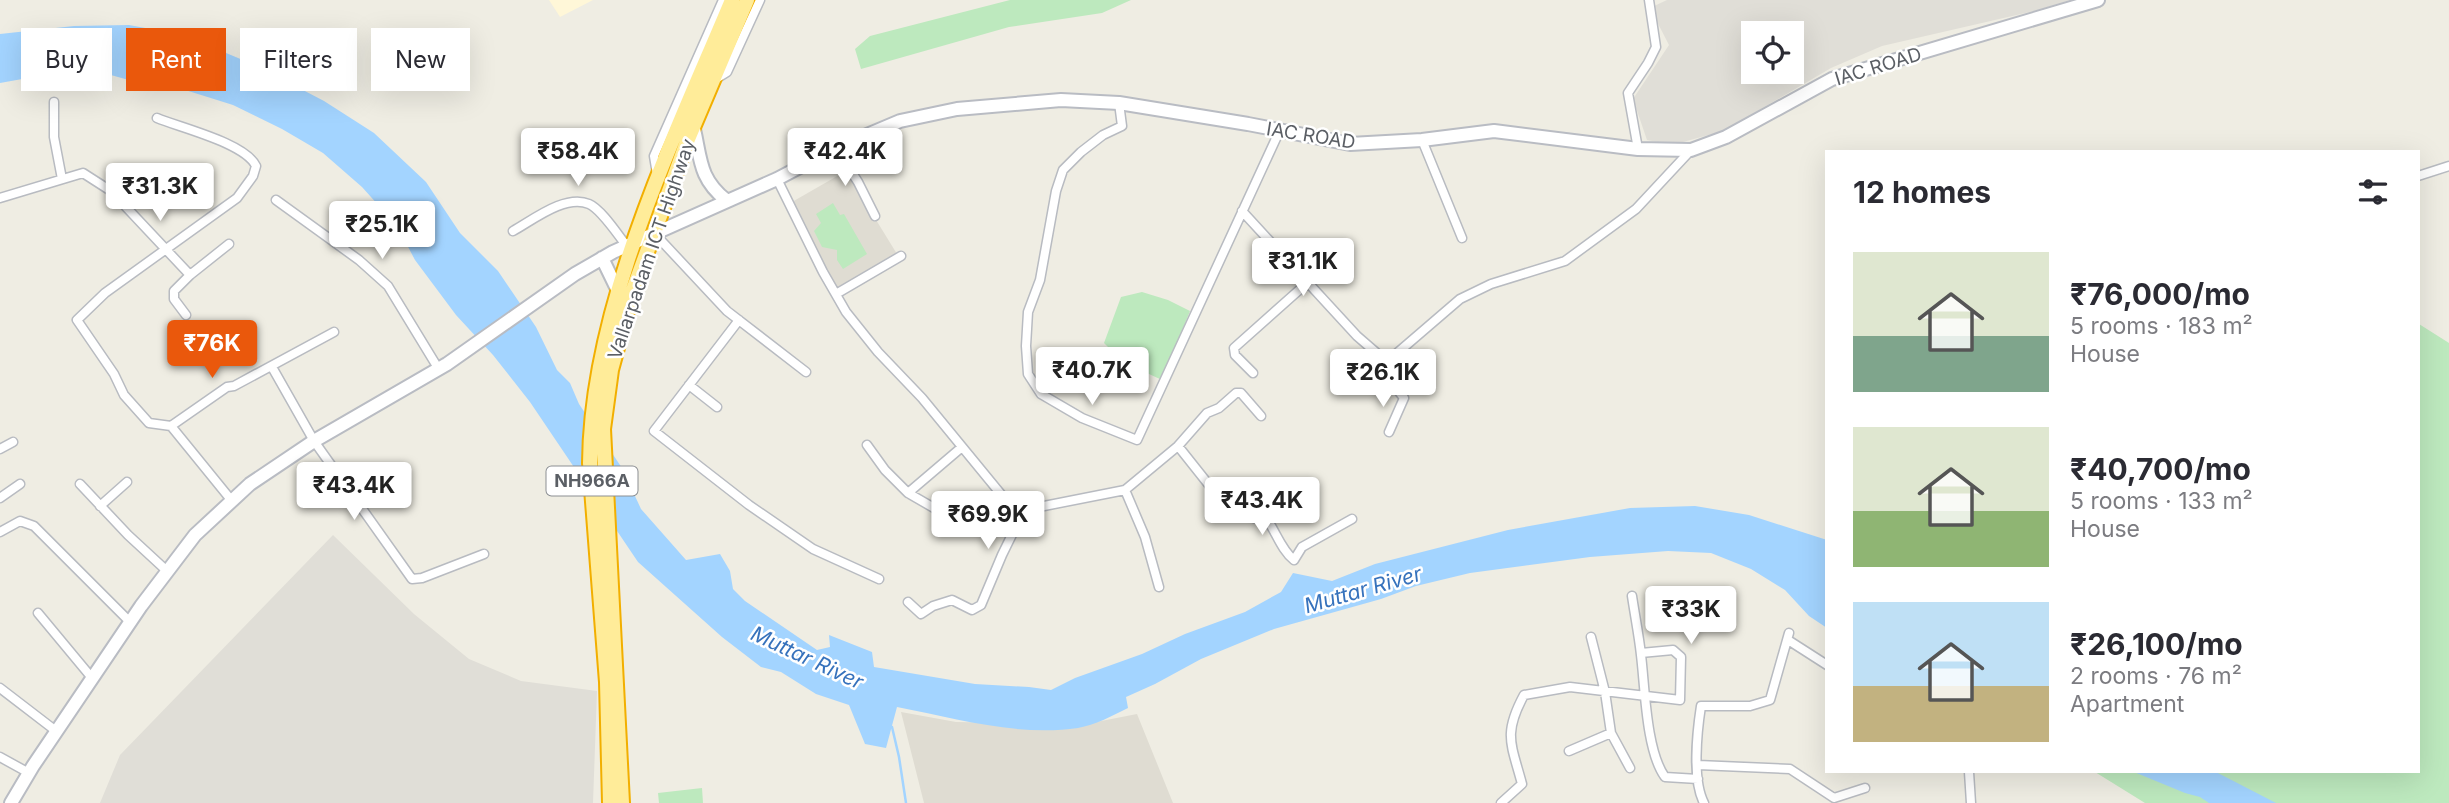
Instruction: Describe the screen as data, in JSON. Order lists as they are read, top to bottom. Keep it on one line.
{"streets":{"highway":["Vallarpadam ICT Highway","NH966A"],"main road":["IAC ROAD"]},"crossings":[["IAC ROAD","Vallarpadam ICT Highway"]],"water":["Muttar River"],"page":{"chip":["Buy","Rent","Filters","New"],"price":["₹58.4K","₹42.4K","₹31.3K","₹25.1K","₹31.1K","₹76K","₹40.7K","₹26.1K","₹43.4K","₹43.4K","₹69.9K","₹33K"],"heading":"12 homes","list":[{"name":"₹76,000/mo","note":"5 rooms · 183 m² · House"},{"name":"₹40,700/mo","note":"5 rooms · 133 m² · House"},{"name":"₹26,100/mo","note":"2 rooms · 76 m² · Apartment"}]}}
